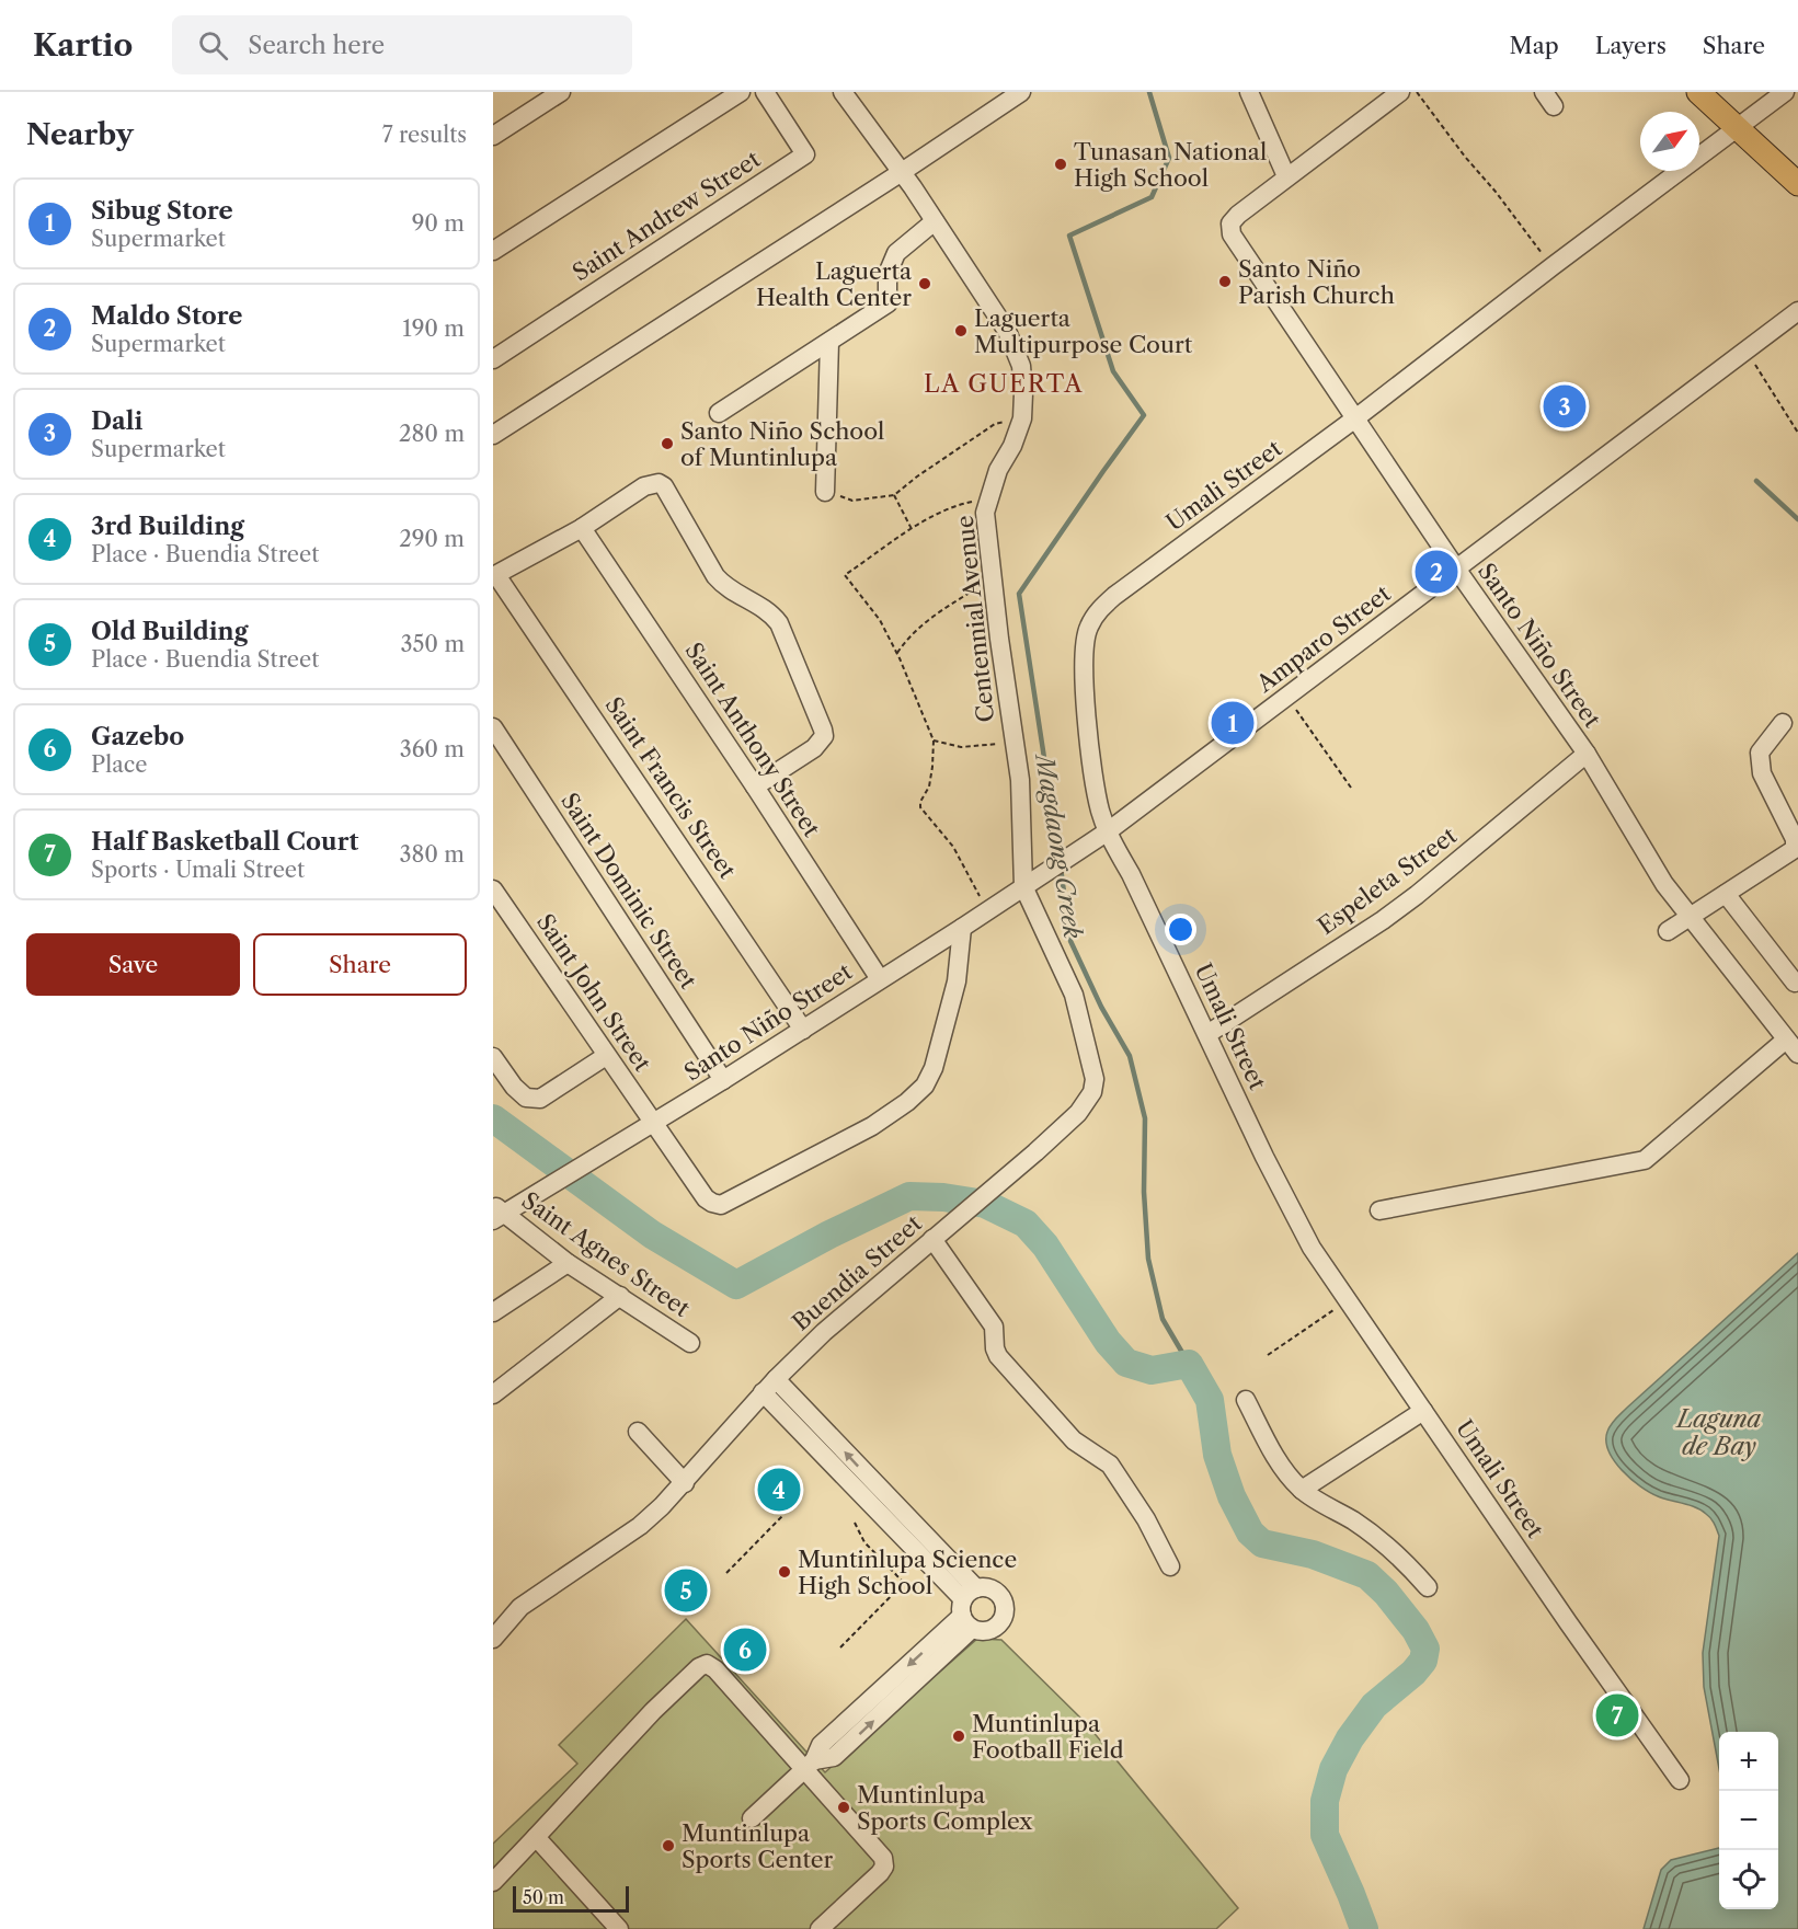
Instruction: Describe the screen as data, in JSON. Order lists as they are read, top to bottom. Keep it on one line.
{"streets":{"street":["Saint Andrew Street","Umali Street","Centennial Avenue","Amparo Street","Santo Niño Street","Saint Anthony Street","Saint Francis Street","Espeleta Street","Saint Dominic Street","Saint John Street","Saint Agnes Street","Buendia Street"]},"crossings":[["Umali Street","Amparo Street"],["Umali Street","Santo Niño Street"],["Umali Street","Espeleta Street"],["Centennial Avenue","Santo Niño Street"],["Centennial Avenue","Buendia Street"],["Amparo Street","Santo Niño Street"],["Santo Niño Street","Saint Anthony Street"],["Santo Niño Street","Saint Francis Street"],["Santo Niño Street","Espeleta Street"],["Santo Niño Street","Saint Dominic Street"],["Santo Niño Street","Saint John Street"],["Santo Niño Street","Saint Agnes Street"],["Santo Niño Street","Buendia Street"]],"districts":["LA GUERTA"],"water":["Magdaong Creek","Laguna de Bay"],"places":["Tunasan National High School","Santo Niño Parish Church","Laguerta Health Center","Laguerta Multipurpose Court","Santo Niño School of Muntinlupa","Muntinlupa Science High School","Muntinlupa Football Field","Muntinlupa Sports Complex","Muntinlupa Sports Center"],"scale_bar":"50 m","north":"top right","page":{"header":"Kartio","search":"Search here","nav":["Map","Layers","Share"],"heading":["Nearby","7 results"],"list":[{"mark":"1","name":"Sibug Store","note":"Supermarket","value":"90 m"},{"mark":"2","name":"Maldo Store","note":"Supermarket","value":"190 m"},{"mark":"3","name":"Dali","note":"Supermarket","value":"280 m"},{"mark":"4","name":"3rd Building","note":"Place · Buendia Street","value":"290 m"},{"mark":"5","name":"Old Building","note":"Place · Buendia Street","value":"350 m"},{"mark":"6","name":"Gazebo","note":"Place","value":"360 m"},{"mark":"7","name":"Half Basketball Court","note":"Sports · Umali Street","value":"380 m"}],"pins":["3","2","1","4","5","6","7"],"buttons":["Save","Share"],"map_buttons":["+","−"],"scale":"50 m"}}
